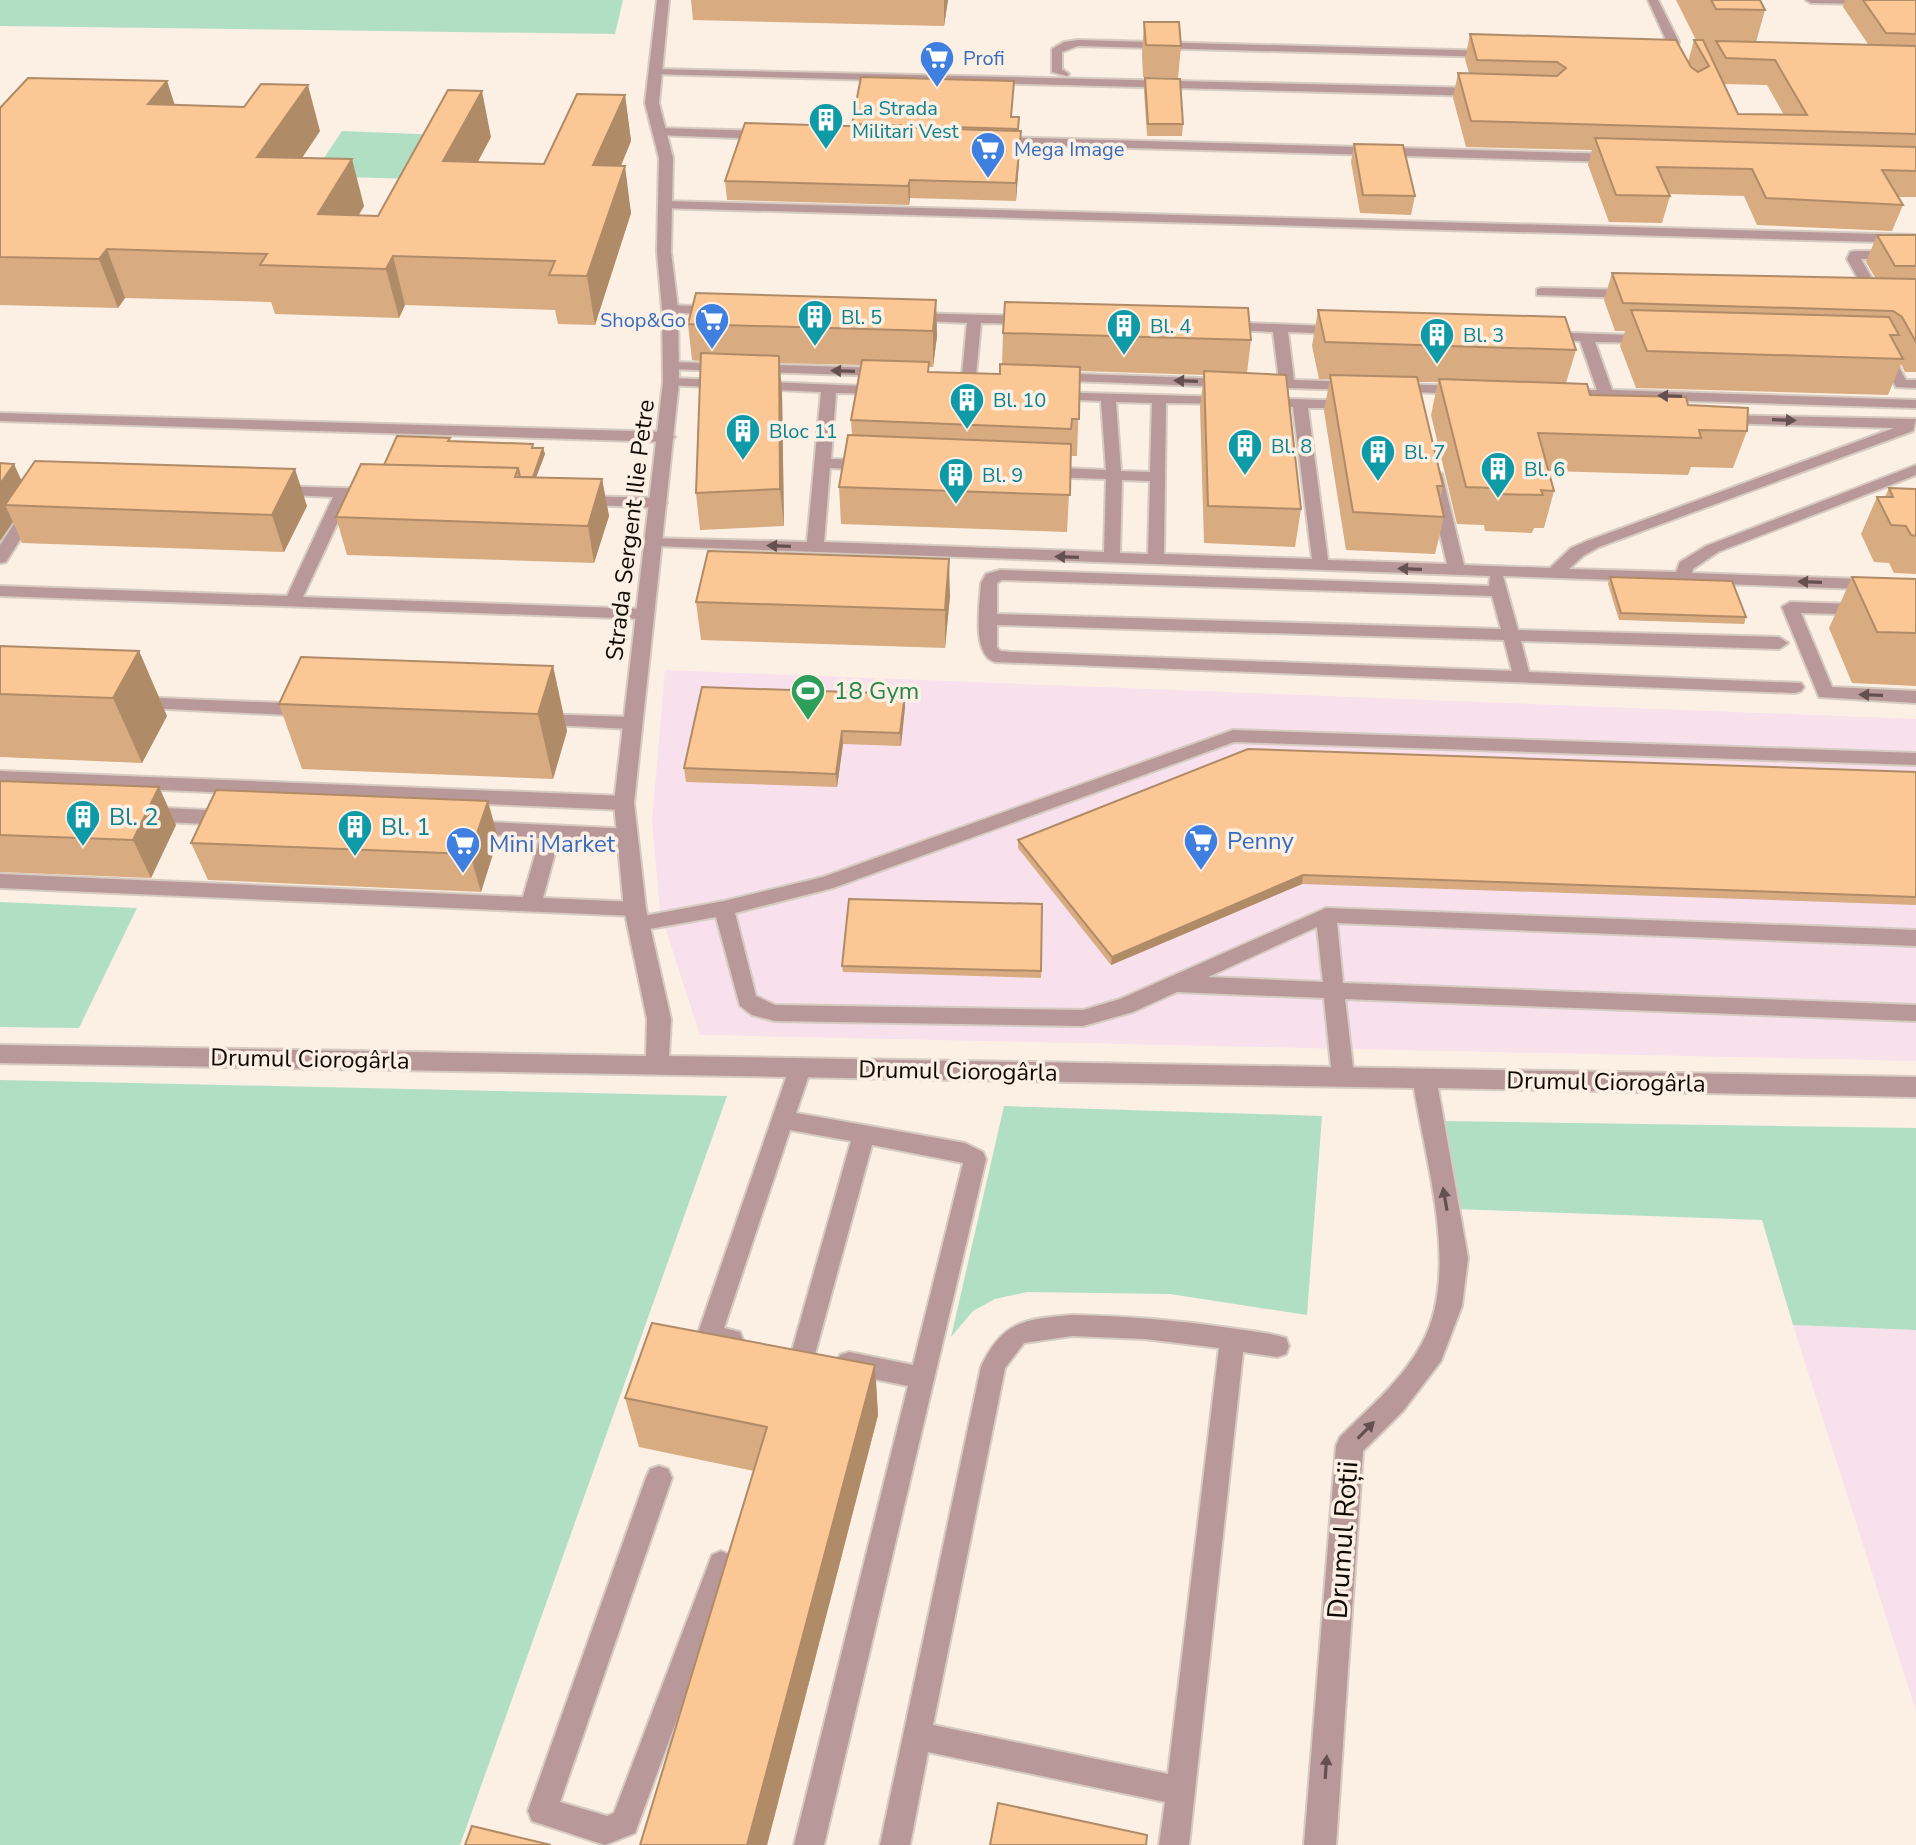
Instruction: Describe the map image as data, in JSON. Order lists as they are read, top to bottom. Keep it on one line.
{"streets":{"street":["Strada Sergent Ilie Petre","Drumul Ciorogârla","Drumul Roții"]},"crossings":[["Strada Sergent Ilie Petre","Drumul Ciorogârla"],["Drumul Ciorogârla","Drumul Roții"]],"one_way":["Drumul Roții"],"places":{"supermarket":["Profi","Mega Image","Shop&Go","Penny","Mini Market"],"building":["La Strada Militari Vest","Bl. 5","Bl. 4","Bl. 3","Bl. 10","Bloc 11","Bl. 8","Bl. 7","Bl. 6","Bl. 9","Bl. 2","Bl. 1"],"sports":["18 Gym"]}}
